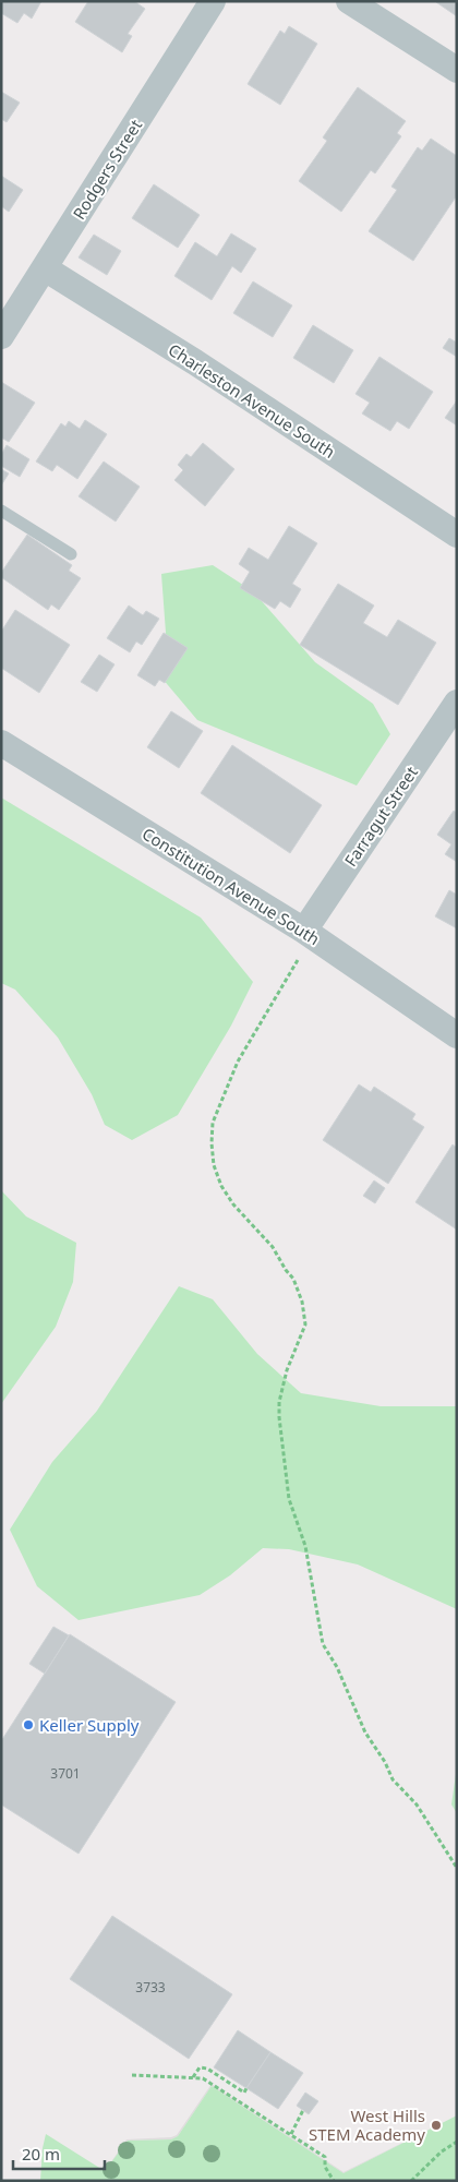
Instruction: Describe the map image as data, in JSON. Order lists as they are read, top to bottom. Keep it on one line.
{"streets":{"street":["Rodgers Street","Charleston Avenue South","Farragut Street","Constitution Avenue South"]},"crossings":[["Rodgers Street","Charleston Avenue South"],["Farragut Street","Constitution Avenue South"]],"places":["Keller Supply","West Hills STEM Academy"],"house_numbers":["3701","3733"],"scale_bar":"20 m"}
